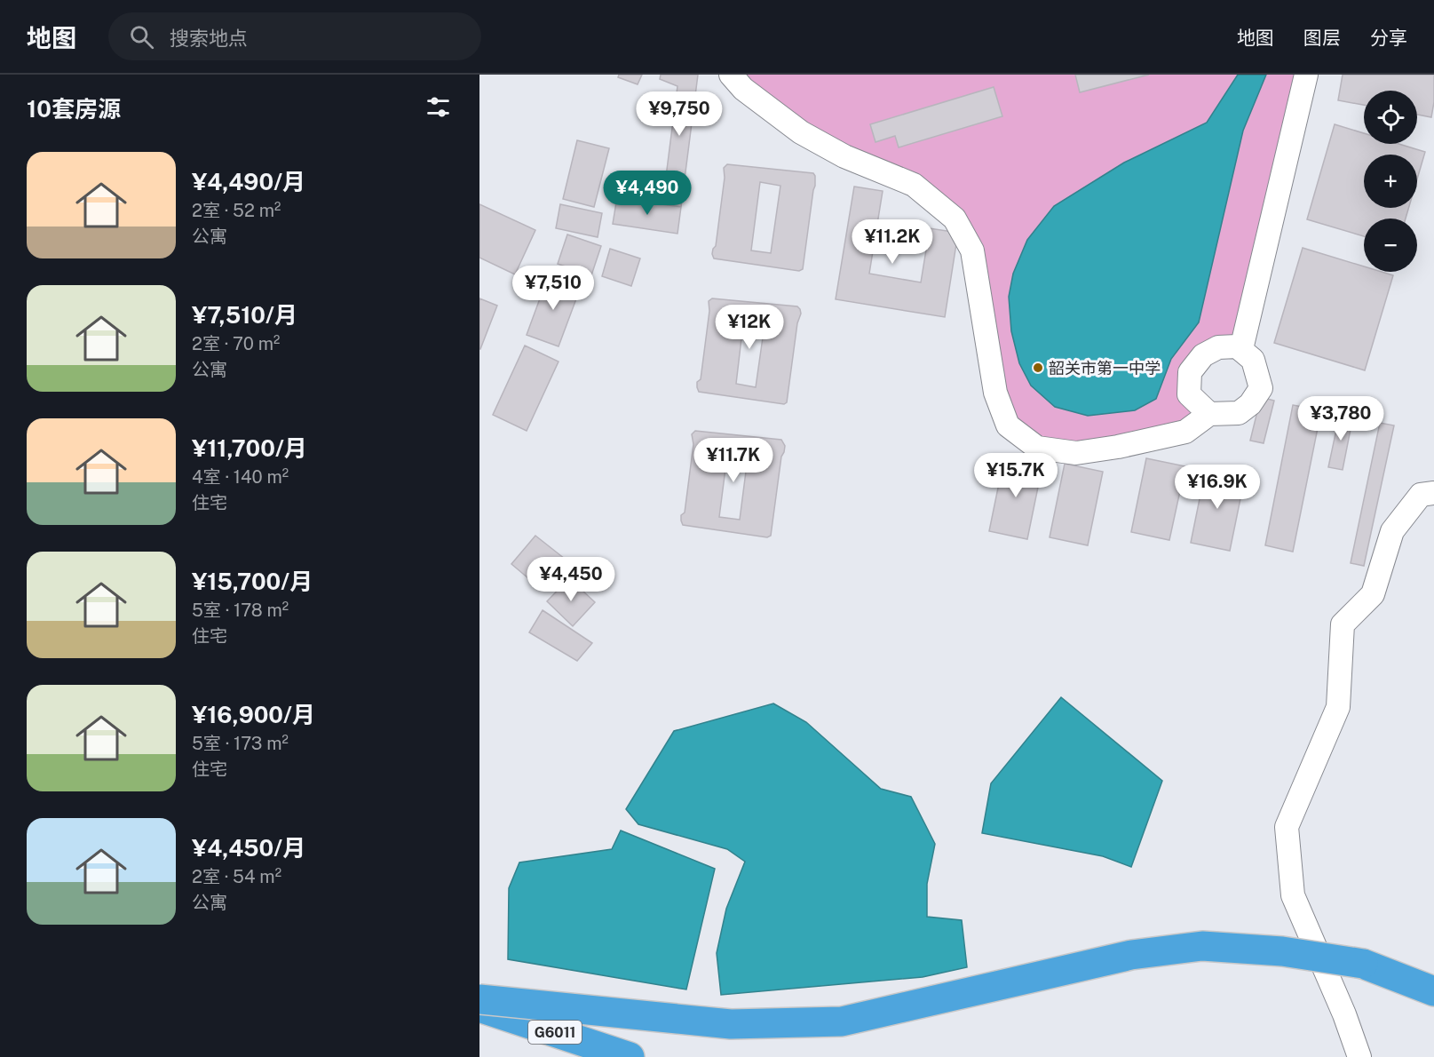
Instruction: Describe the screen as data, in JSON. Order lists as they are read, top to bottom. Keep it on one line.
{"streets":{"highway":["G6011"]},"places":["韶关市第一中学"],"page":{"header":"地图","search":"搜索地点","nav":["地图","图层","分享"],"heading":"10套房源","map_buttons":["+","−"],"price":["¥9,750","¥4,490","¥11.2K","¥7,510","¥12K","¥3,780","¥11.7K","¥15.7K","¥16.9K","¥4,450"],"list":[{"name":"¥4,490/月","note":"2室 · 52 m² · 公寓"},{"name":"¥7,510/月","note":"2室 · 70 m² · 公寓"},{"name":"¥11,700/月","note":"4室 · 140 m² · 住宅"},{"name":"¥15,700/月","note":"5室 · 178 m² · 住宅"},{"name":"¥16,900/月","note":"5室 · 173 m² · 住宅"},{"name":"¥4,450/月","note":"2室 · 54 m² · 公寓"}]}}
